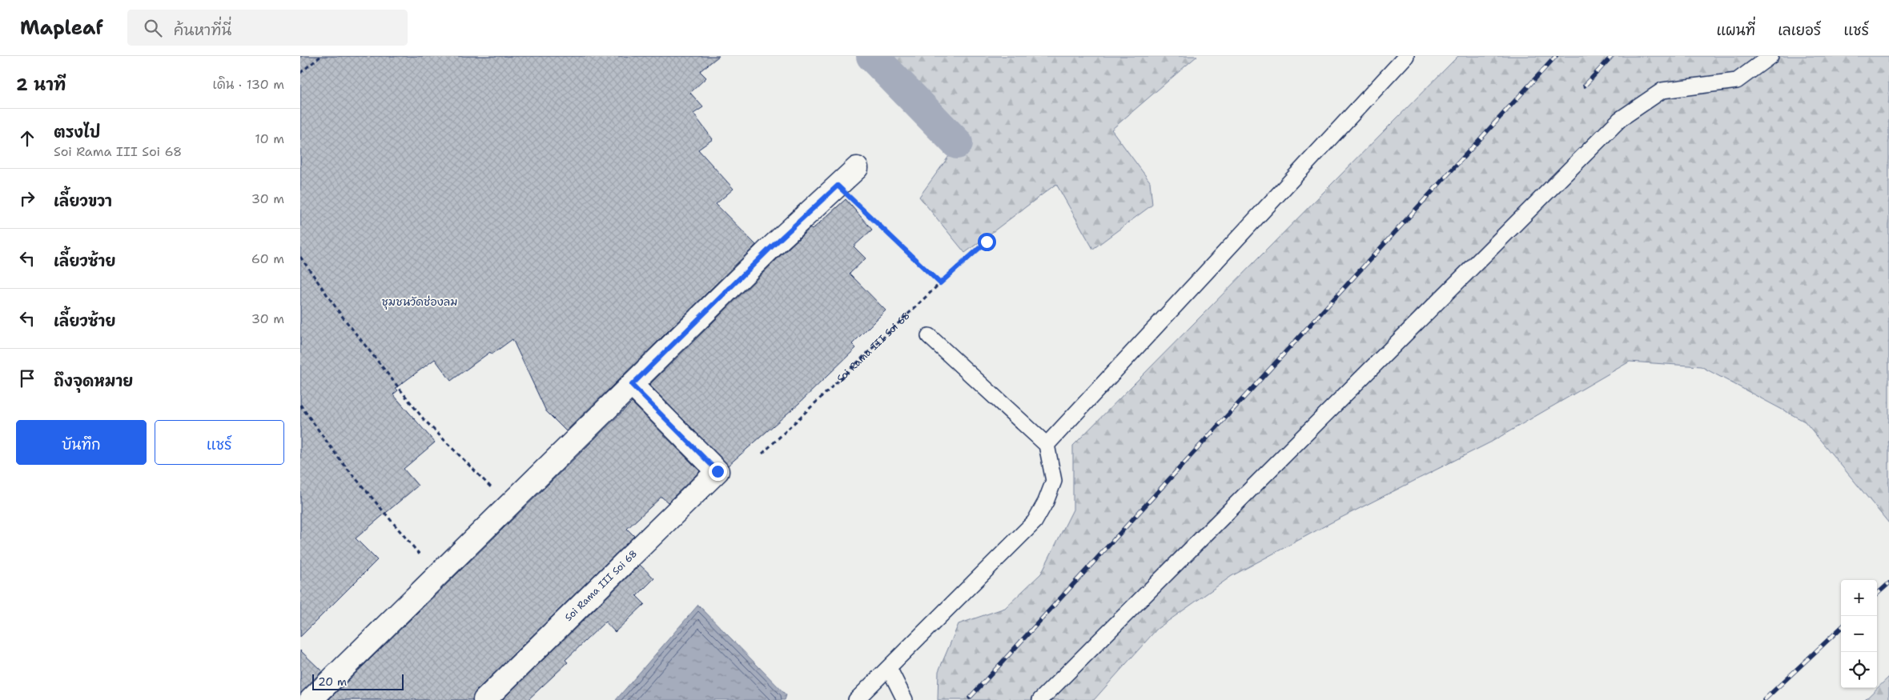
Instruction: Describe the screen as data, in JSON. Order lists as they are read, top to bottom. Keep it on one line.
{"streets":{"street":["Soi Rama III Soi 68"]},"districts":["ชุมชนวัดช่องลม"],"scale_bar":"20 m","page":{"header":"Mapleaf","search":"ค้นหาที่นี่","nav":["แผนที่","เลเยอร์","แชร์"],"heading":["2 นาที","เดิน · 130 m"],"list":[["ตรงไป","Soi Rama III Soi 68","10 m"],["เลี้ยวขวา","30 m"],["เลี้ยวซ้าย","60 m"],["เลี้ยวซ้าย","30 m"],"ถึงจุดหมาย"],"buttons":["บันทึก","แชร์"],"map_buttons":["+","−"],"scale":"20 m"}}
